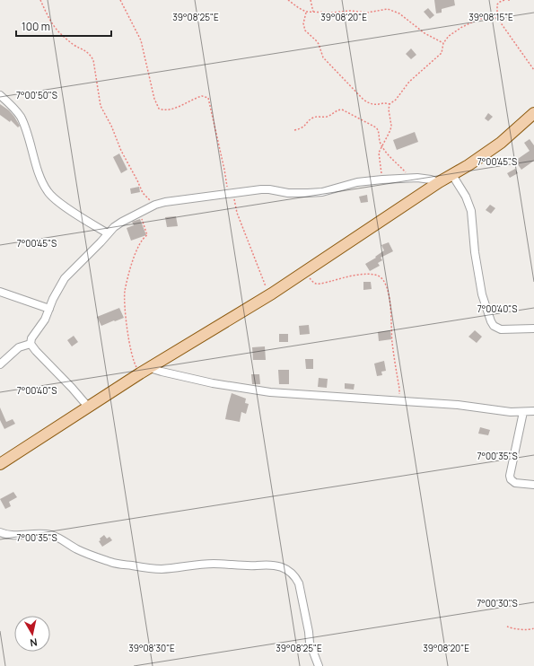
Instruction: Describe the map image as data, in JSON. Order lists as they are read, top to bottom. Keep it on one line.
{"scale_bar":"100 m","north":"bottom","coordinates":["39°08'25\"E","39°08'20\"E","39°08'15\"E","7°00'50\"S","7°00'45\"S","7°00'40\"S","7°00'35\"S","7°00'30\"S","39°08'30\"E"]}
